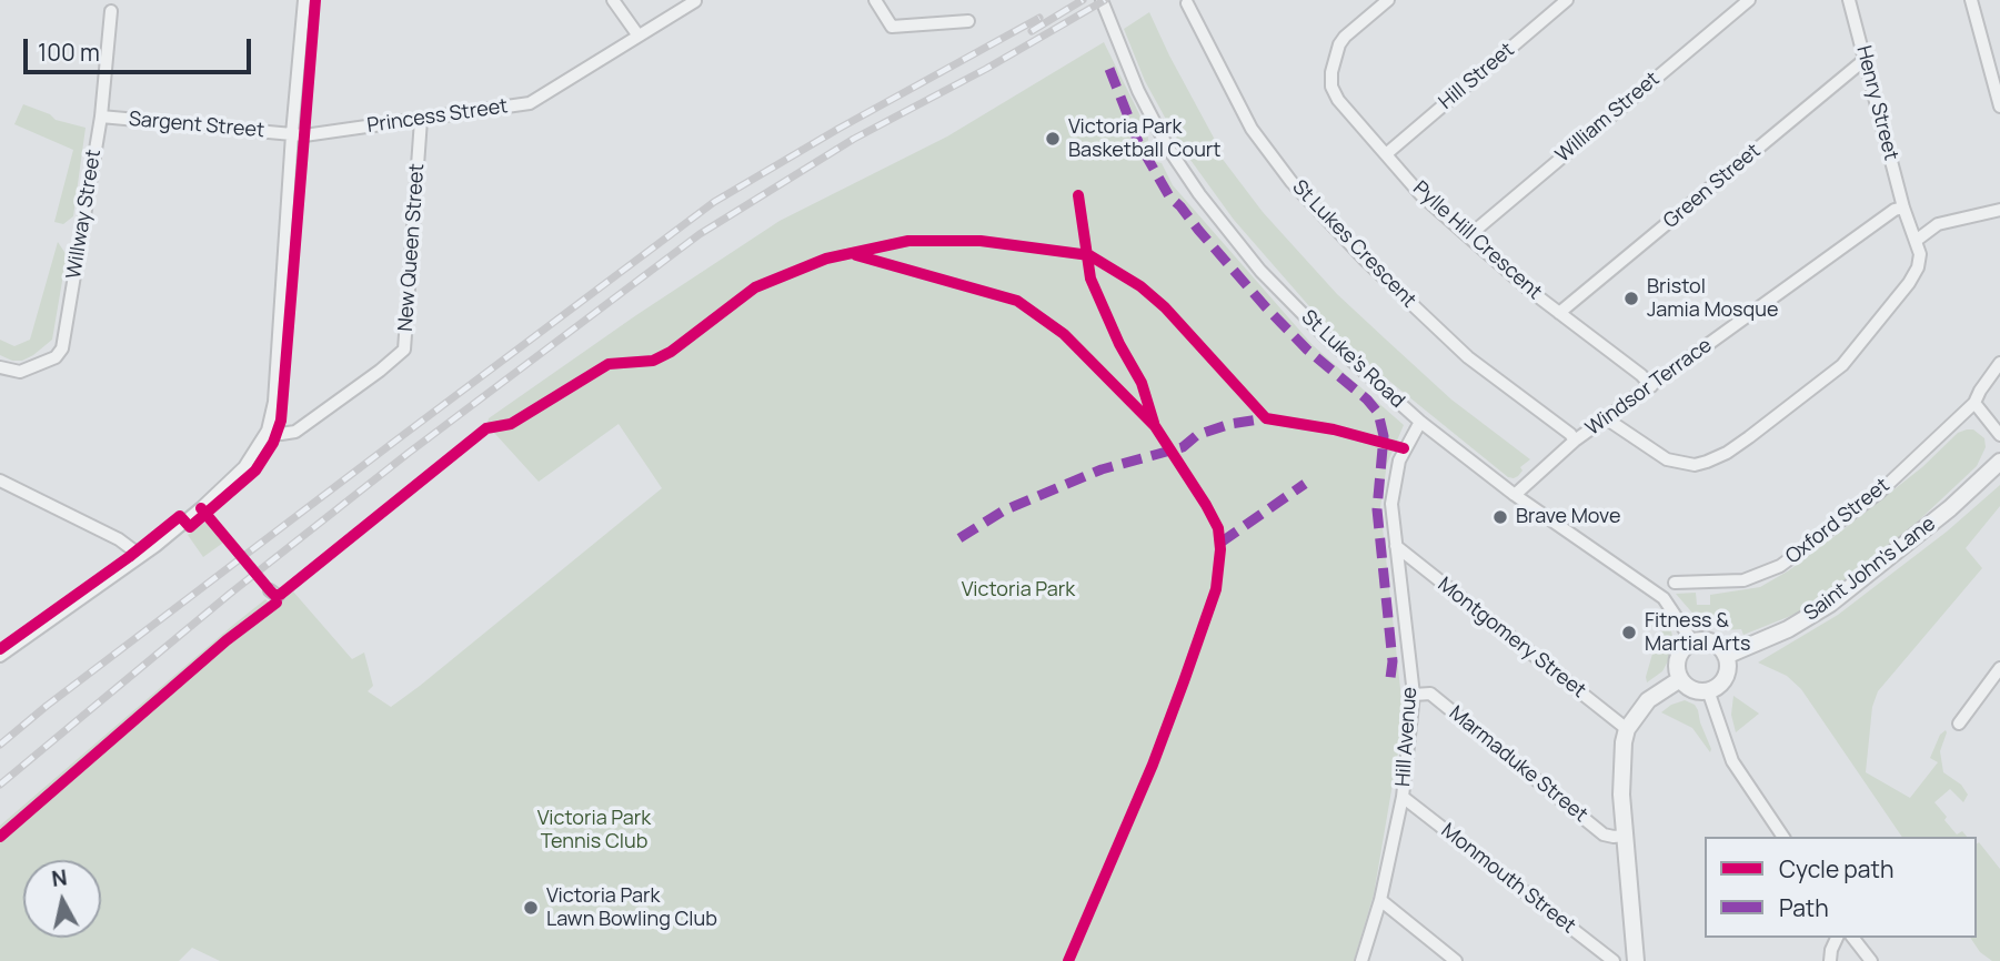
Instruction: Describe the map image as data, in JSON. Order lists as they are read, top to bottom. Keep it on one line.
{"streets":{"street":["Hill Street","Henry Street","Princess Street","William Street","Sargent Street","Green Street","Willway Street","Pylle Hill Crescent","St Lukes Crescent","New Queen Street","St Luke's Road","Windsor Terrace","Oxford Street","Saint John's Lane","Montgomery Street","Hill Avenue","Marmaduke Street","Monmouth Street"]},"crossings":[["Hill Street","Pylle Hill Crescent"],["Henry Street","Green Street"],["Henry Street","Windsor Terrace"],["Princess Street","Sargent Street"],["Princess Street","New Queen Street"],["William Street","Pylle Hill Crescent"],["Sargent Street","Willway Street"],["Green Street","Pylle Hill Crescent"],["Pylle Hill Crescent","Windsor Terrace"],["St Lukes Crescent","Windsor Terrace"],["St Luke's Road","Windsor Terrace"],["St Luke's Road","Saint John's Lane"],["St Luke's Road","Hill Avenue"],["Montgomery Street","Hill Avenue"],["Hill Avenue","Marmaduke Street"],["Hill Avenue","Monmouth Street"]],"parks":["Victoria Park","Victoria Park Tennis Club"],"places":["Victoria Park Basketball Court","Bristol Jamia Mosque","Brave Move","Fitness & Martial Arts","Victoria Park Lawn Bowling Club"],"legend":["Cycle path","Path"],"scale_bar":"100 m","north":"top"}
